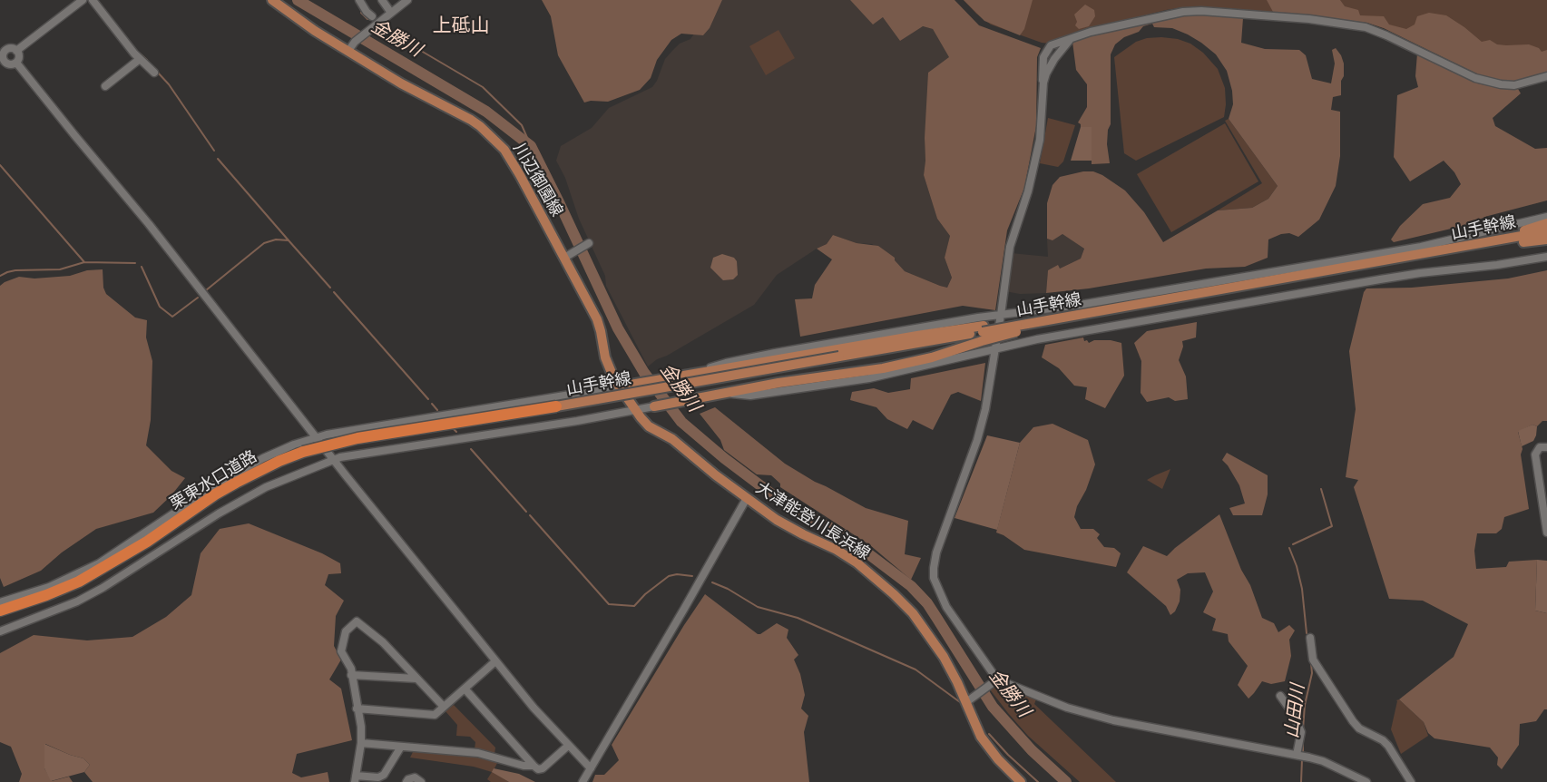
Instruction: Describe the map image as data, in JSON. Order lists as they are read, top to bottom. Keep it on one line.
{"streets":{"highway":["栗東水口道路"],"main road":["川辺御園線","山手幹線","大津能登川長浜線"]},"crossings":[["川辺御園線","大津能登川長浜線"],["山手幹線","栗東水口道路"]],"districts":["上砥山"],"water":["金勝川","山田川"]}
